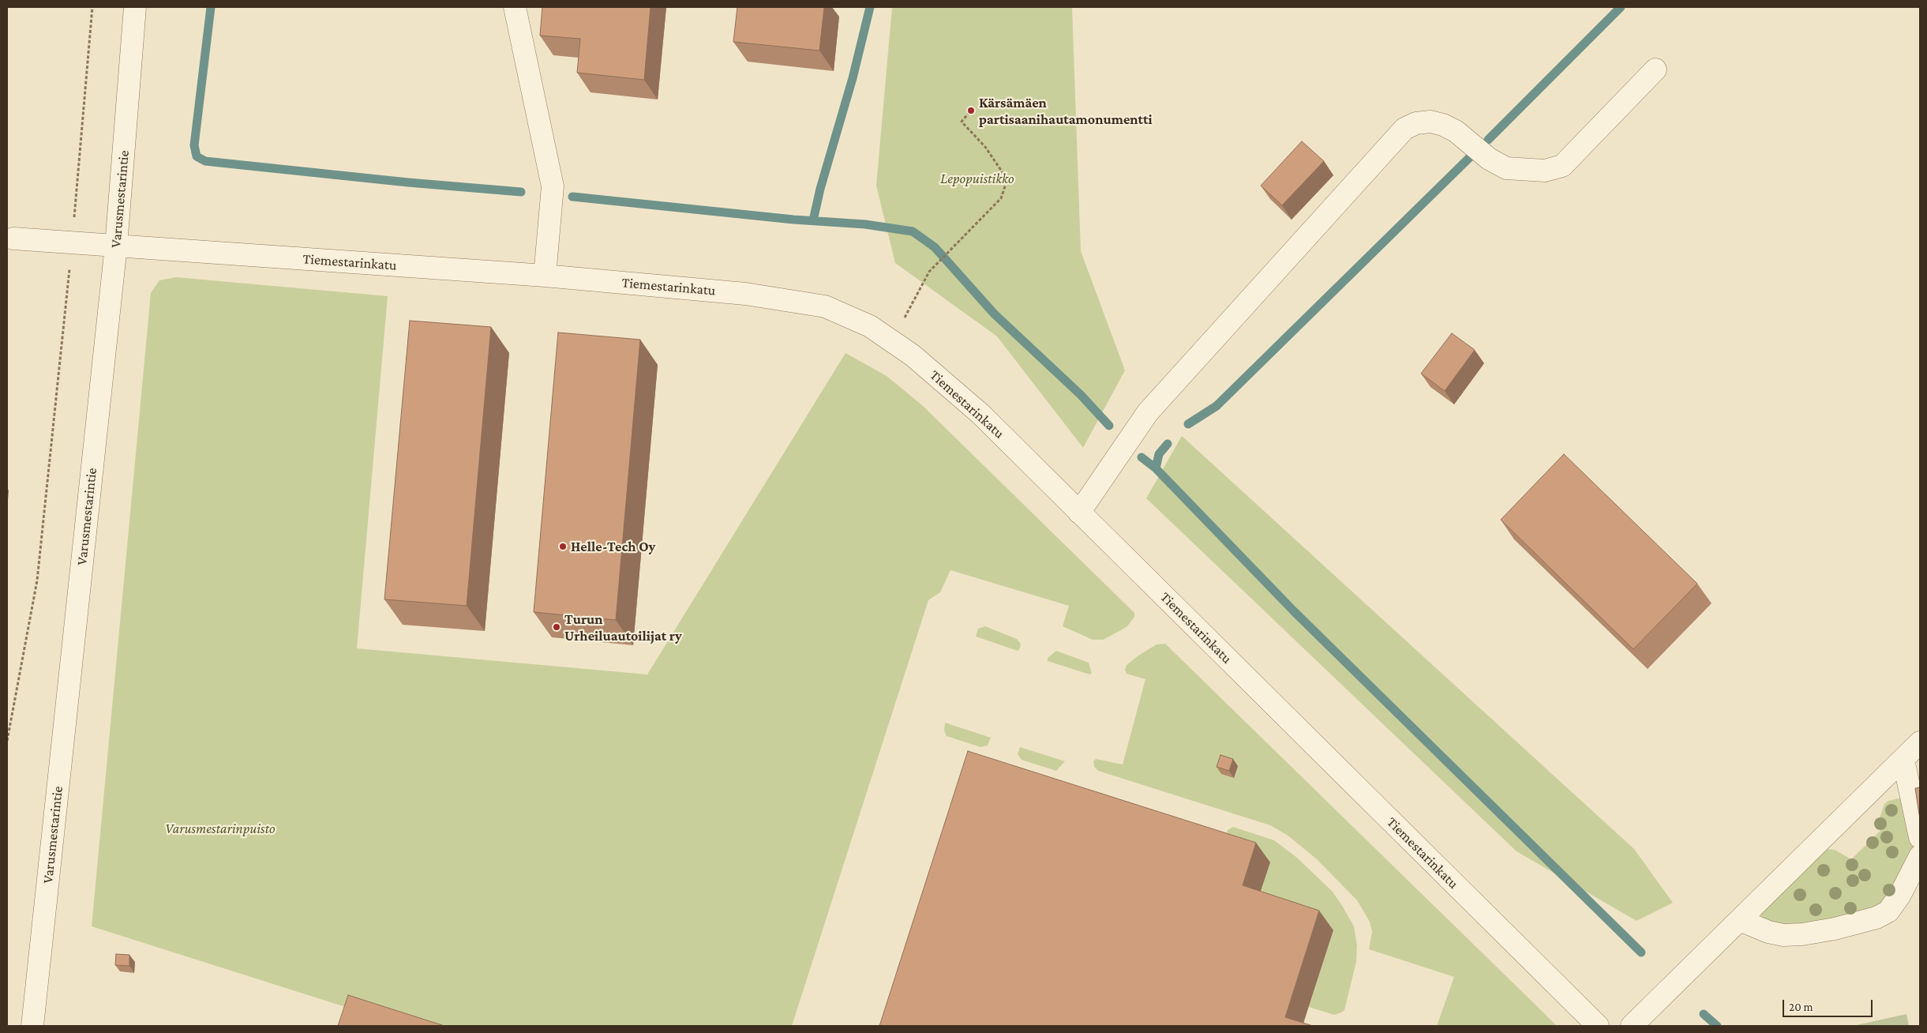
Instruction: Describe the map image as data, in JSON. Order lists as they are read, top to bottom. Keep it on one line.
{"streets":{"street":["Varusmestarintie","Tiemestarinkatu"]},"crossings":[["Varusmestarintie","Tiemestarinkatu"]],"parks":["Lepopuistikko","Varusmestarinpuisto"],"places":["Kärsämäen partisaanihautamonumentti","Helle-Tech Oy","Turun Urheiluautoilijat ry"],"scale_bar":"20 m"}
